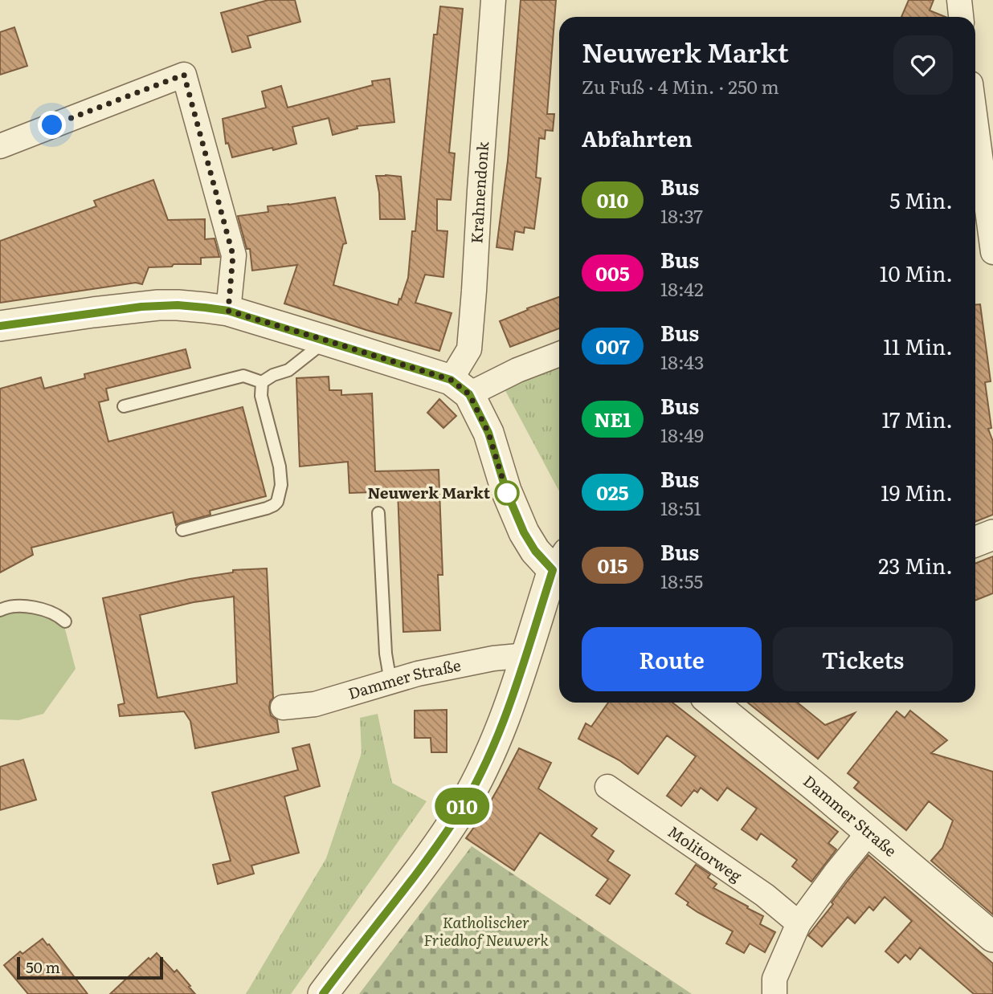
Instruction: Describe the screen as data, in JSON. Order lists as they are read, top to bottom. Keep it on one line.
{"streets":{"street":["Krahnendonk","Dammer Straße","Molitorweg"]},"parks":["Katholischer Friedhof Neuwerk"],"places":["Neuwerk Markt"],"lines":["bus line 010"],"scale_bar":"50 m","page":{"on_map":"010","heading":[["Neuwerk Markt","Zu Fuß · 4 Min. · 250 m"],"Abfahrten"],"list":[{"mark":"010","name":"Bus","note":"18:37","value":"5 Min."},{"mark":"005","name":"Bus","note":"18:42","value":"10 Min."},{"mark":"007","name":"Bus","note":"18:43","value":"11 Min."},{"mark":"NE1","name":"Bus","note":"18:49","value":"17 Min."},{"mark":"025","name":"Bus","note":"18:51","value":"19 Min."},{"mark":"015","name":"Bus","note":"18:55","value":"23 Min."}],"buttons":["Route","Tickets"],"scale":"50 m"}}
